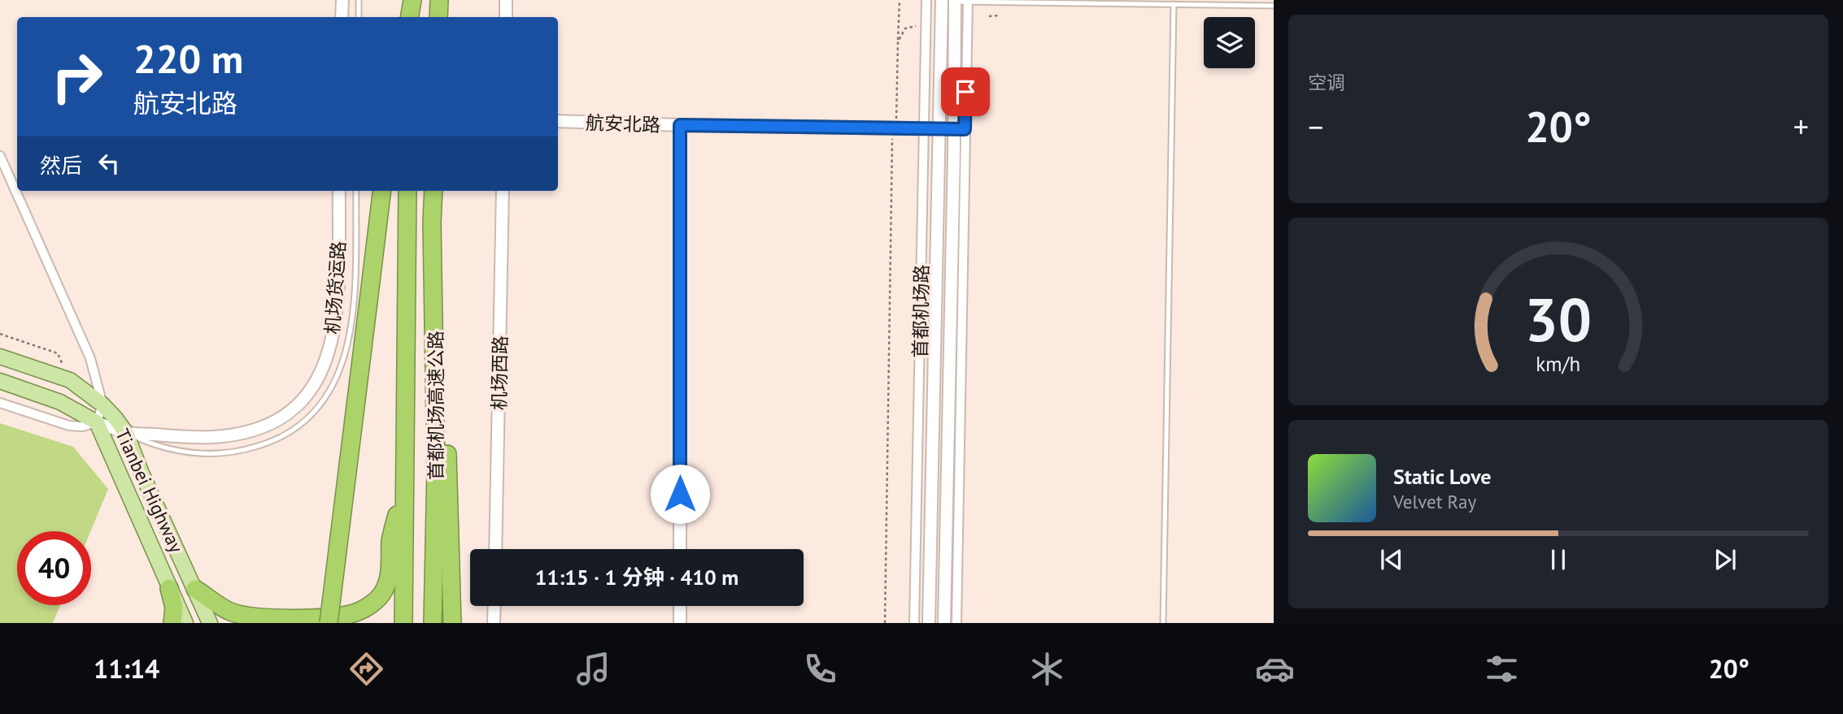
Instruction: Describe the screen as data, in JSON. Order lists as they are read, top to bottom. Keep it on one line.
{"streets":{"highway":["首都机场高速公路"],"main road":["Tianbei Highway"],"street":["航安北路","机场货运路","首都机场路","机场西路"]},"crossings":[["航安北路","首都机场路"],["机场货运路","Tianbei Highway"]],"page":{"tile":"空调","turn":["220 m","航安北路"],"heat":["−","20°","+"],"then":"然后","song":["Static Love","Velvet Ray"],"limit":"40","trip":"11:15 · 1 分钟 · 410 m","tabs":["11:14","20°"],"gauge":["30","km/h"]}}
